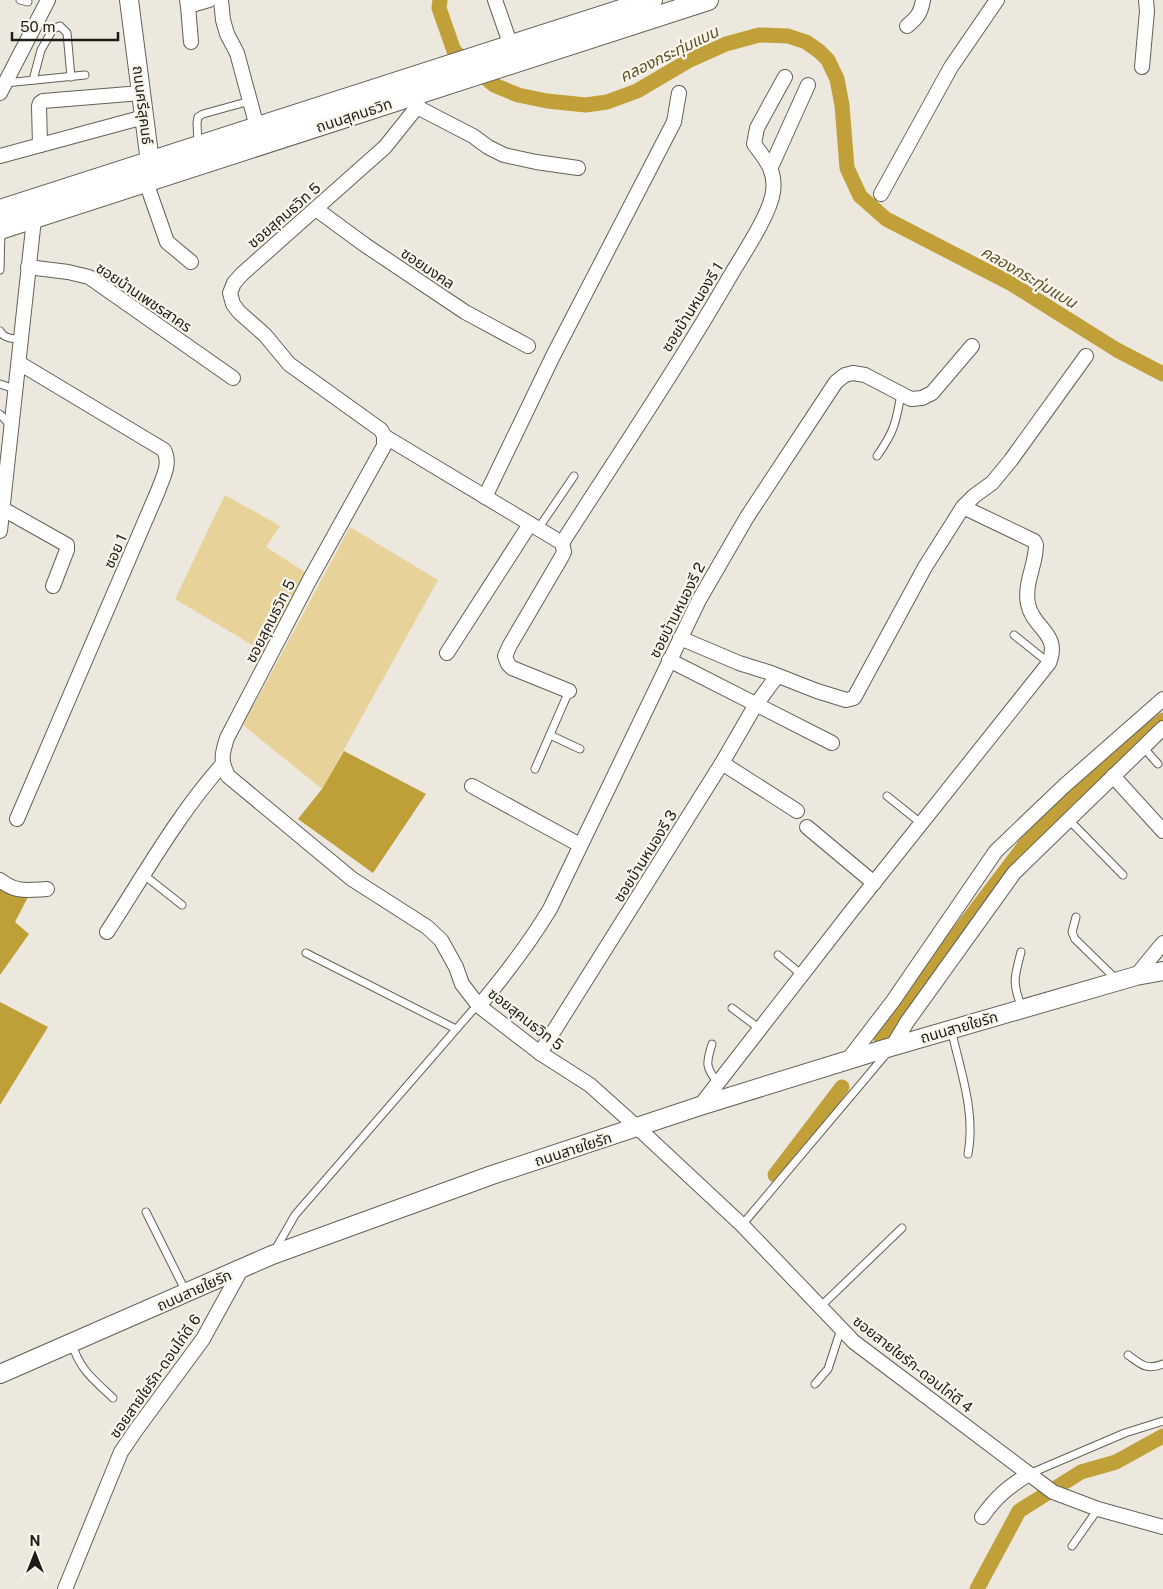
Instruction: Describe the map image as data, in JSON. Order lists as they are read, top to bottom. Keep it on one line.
{"streets":{"main road":["ถนนสุคนธวิท"],"street":["ถนนศรีสุคนธ์","ซอยสุคนธวิท 5","ซอยมงคล","ซอยบ้านเพชรสาคร","ซอยบ้านหนองรี 1","ซอย 1","ซอยบ้านหนองรี 2","ซอยบ้านหนองรี 3","ถนนสายใยรัก","ซอยสายใยรัก-ดอนไก่ดี 4","ซอยสายใยรัก-ดอนไก่ดี 6"]},"crossings":[["ถนนศรีสุคนธ์","ถนนสุคนธวิท"],["ถนนสุคนธวิท","ซอยสุคนธวิท 5"],["ซอยสุคนธวิท 5","ซอยมงคล"],["ซอยสุคนธวิท 5","ซอยบ้านหนองรี 2"],["ซอยสุคนธวิท 5","ซอยบ้านหนองรี 3"],["ซอยสุคนธวิท 5","ถนนสายใยรัก"],["ซอยสุคนธวิท 5","ซอยสายใยรัก-ดอนไก่ดี 4"],["ถนนสายใยรัก","ซอยสายใยรัก-ดอนไก่ดี 4"],["ถนนสายใยรัก","ซอยสายใยรัก-ดอนไก่ดี 6"]],"water":["คลองกระทุ่มแบน"],"scale_bar":"50 m","north":"top"}
